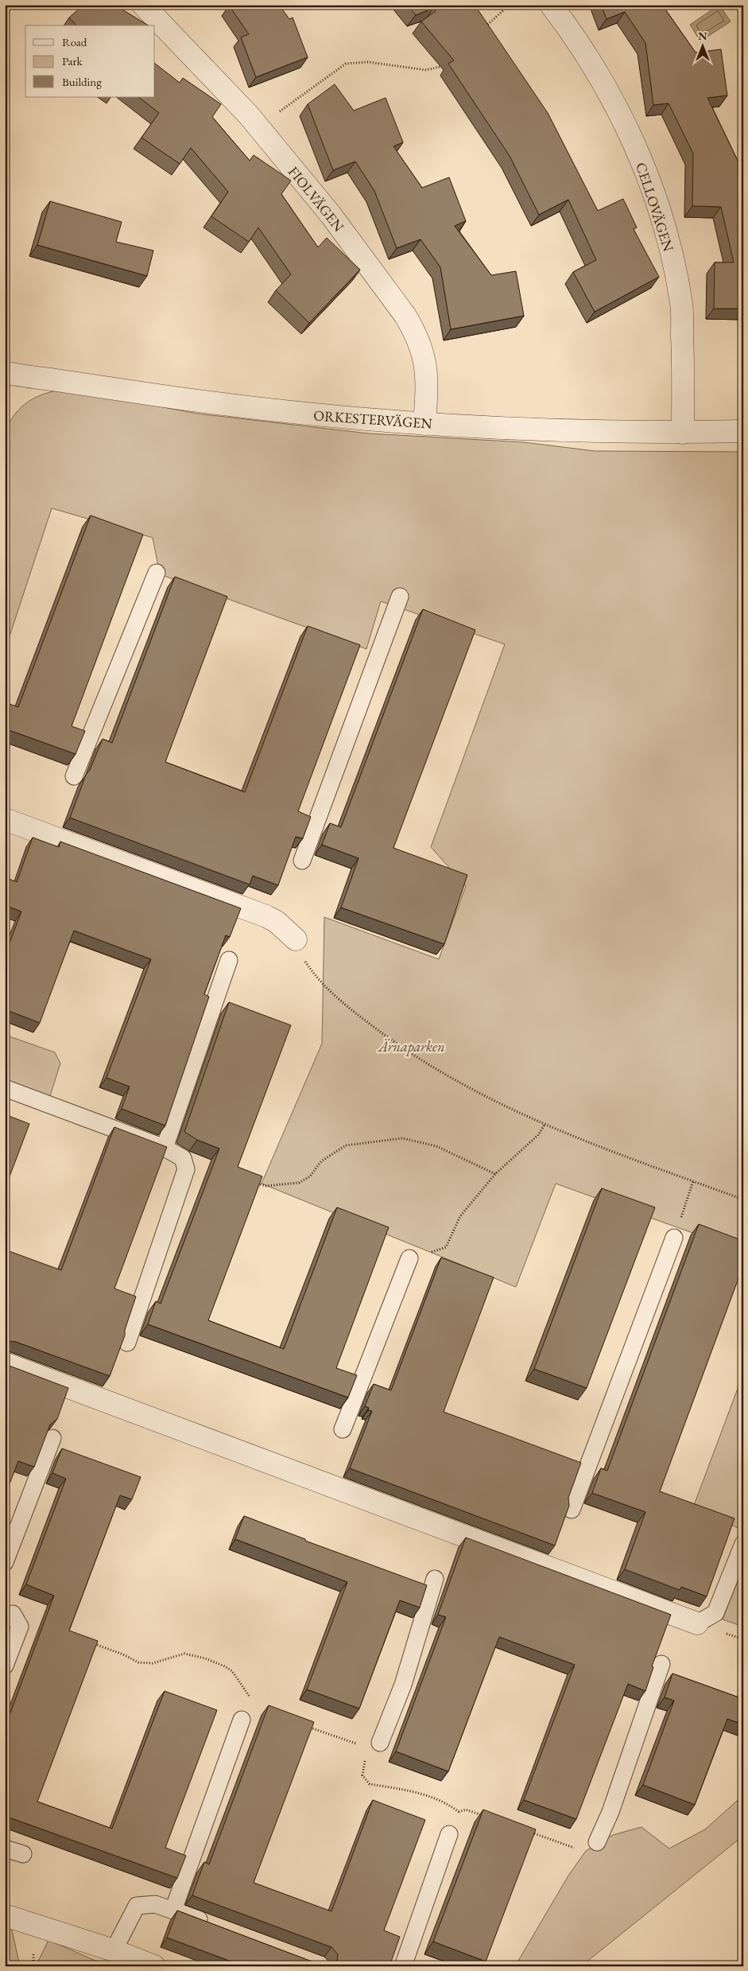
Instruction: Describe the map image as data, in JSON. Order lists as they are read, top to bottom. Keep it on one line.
{"streets":{"street":["FIOLVÄGEN","CELLOVÄGEN","ORKESTERVÄGEN"]},"crossings":[["FIOLVÄGEN","ORKESTERVÄGEN"],["CELLOVÄGEN","ORKESTERVÄGEN"]],"parks":["Ärnaparken"],"legend":["Road","Park","Building"],"north":"top"}
